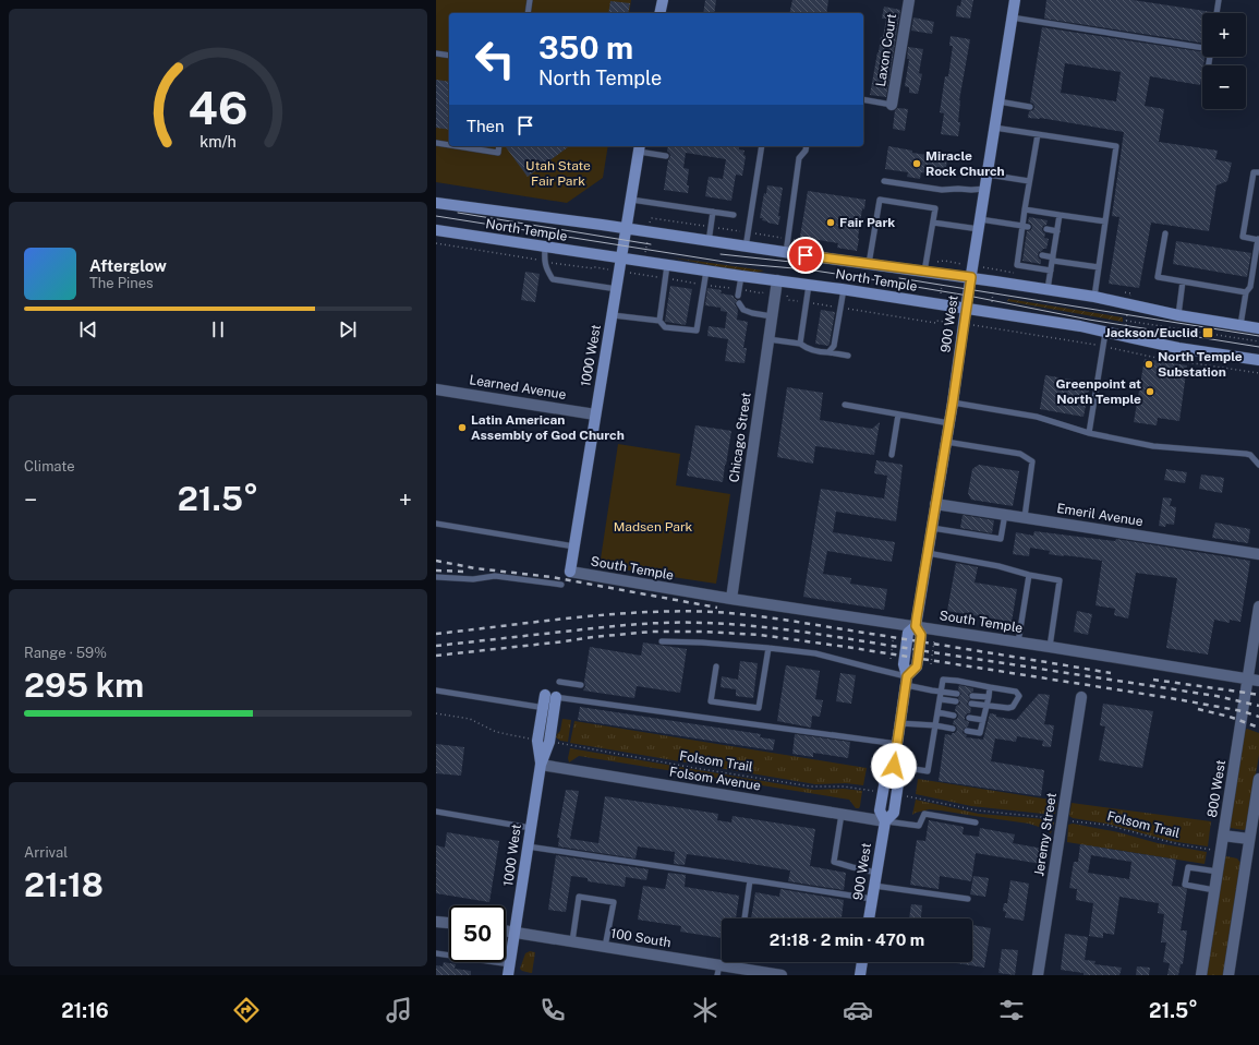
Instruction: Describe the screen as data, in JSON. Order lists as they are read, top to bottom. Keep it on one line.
{"streets":{"main road":["North Temple","900 West","1000 West"],"street":["Laxon Court","Learned Avenue","Chicago Street","Emeril Avenue","South Temple","Folsom Avenue","800 West","Jeremy Street","100 South"],"path":["Folsom Trail"]},"crossings":[["North Temple","900 West"],["North Temple","1000 West"],["North Temple","Chicago Street"],["900 West","Emeril Avenue"],["900 West","South Temple"],["900 West","Folsom Avenue"],["1000 West","Learned Avenue"],["1000 West","South Temple"],["1000 West","Folsom Avenue"],["1000 West","100 South"],["Chicago Street","South Temple"],["South Temple","800 West"]],"parks":["Utah State Fair Park","Madsen Park"],"places":{"other":["Miracle Rock Church","Fair Park","North Temple Substation","Greenpoint at North Temple","Latin American Assembly of God Church"],"transit":["Jackson/Euclid"]},"page":{"map_buttons":["+","−"],"turn":["350 m","North Temple"],"then":"Then","song":["Afterglow","The Pines"],"tile":["Climate",["Range · 59%","295 km"],["Arrival","21:18"]],"heat":["−","21.5°","+"],"limit":"50","trip":"21:18 · 2 min · 470 m","tabs":["21:16","21.5°"],"gauge":["46","km/h"]}}
